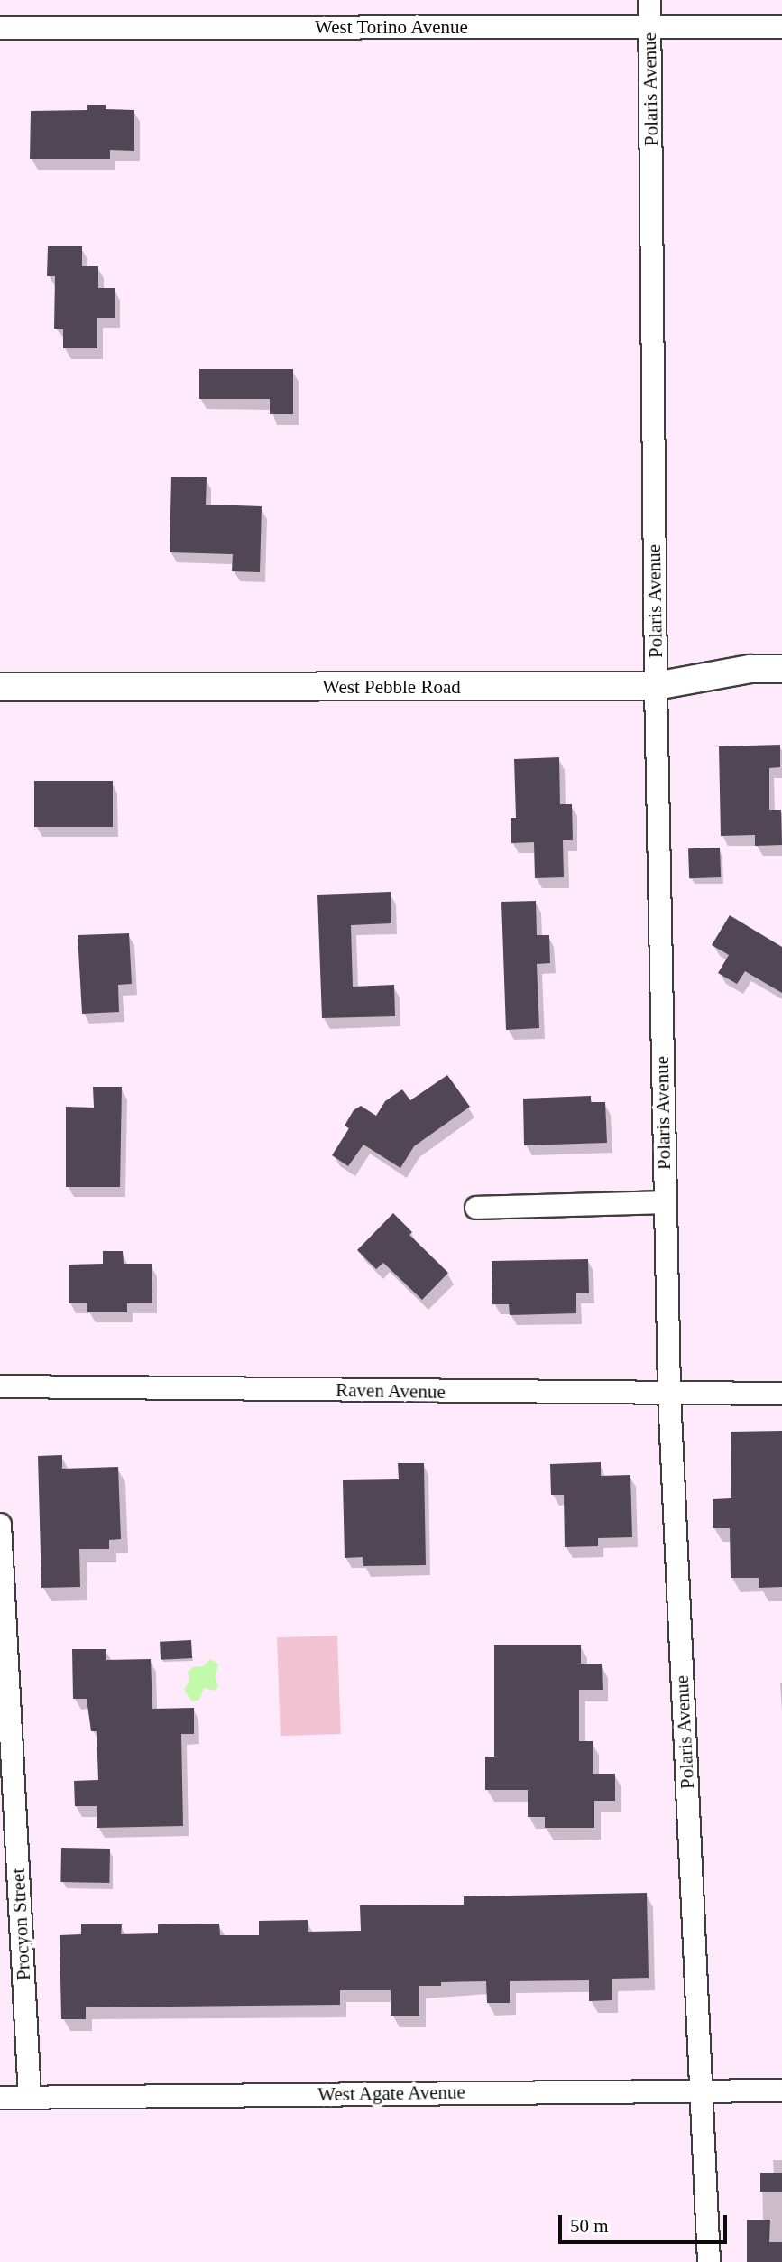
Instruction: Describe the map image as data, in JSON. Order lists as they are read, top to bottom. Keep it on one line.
{"streets":{"street":["West Torino Avenue","Polaris Avenue","West Pebble Road","Raven Avenue","Procyon Street","West Agate Avenue"]},"crossings":[["West Torino Avenue","Polaris Avenue"],["Polaris Avenue","West Pebble Road"],["Polaris Avenue","Raven Avenue"],["Polaris Avenue","West Agate Avenue"],["Procyon Street","West Agate Avenue"]],"scale_bar":"50 m"}
